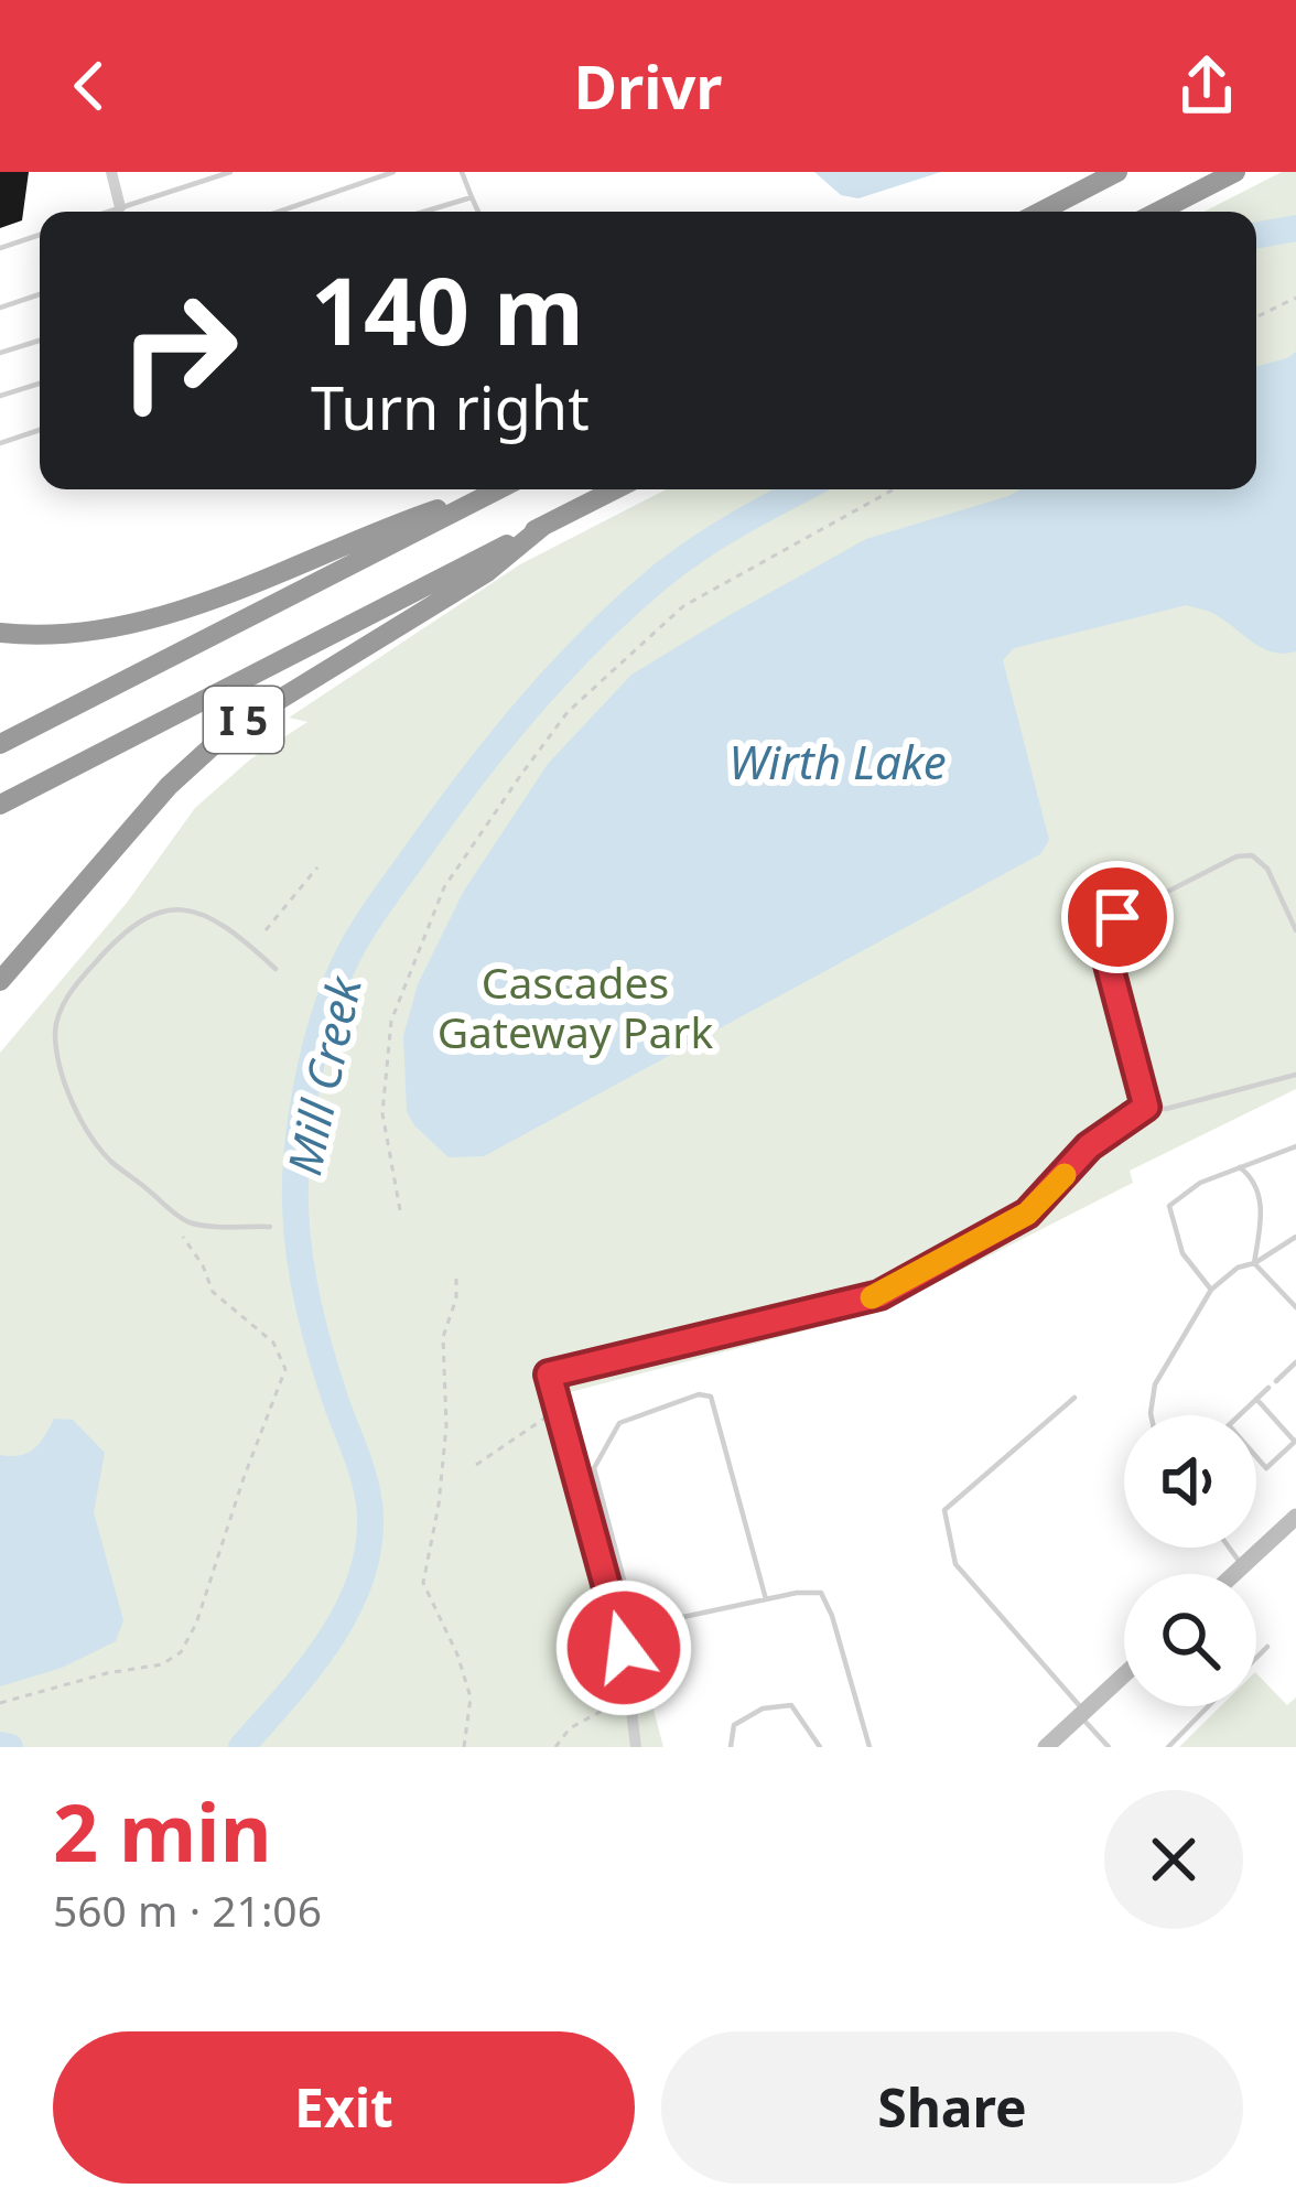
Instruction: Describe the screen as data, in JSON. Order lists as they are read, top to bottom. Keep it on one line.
{"streets":{"highway":["I 5"]},"water":["Wirth Lake","Mill Creek"],"parks":["Cascades Gateway Park"],"page":{"header":"Drivr","turn":["140 m","Turn right"],"heading":["2 min","560 m · 21:06"],"buttons":["Exit","Share"]}}
